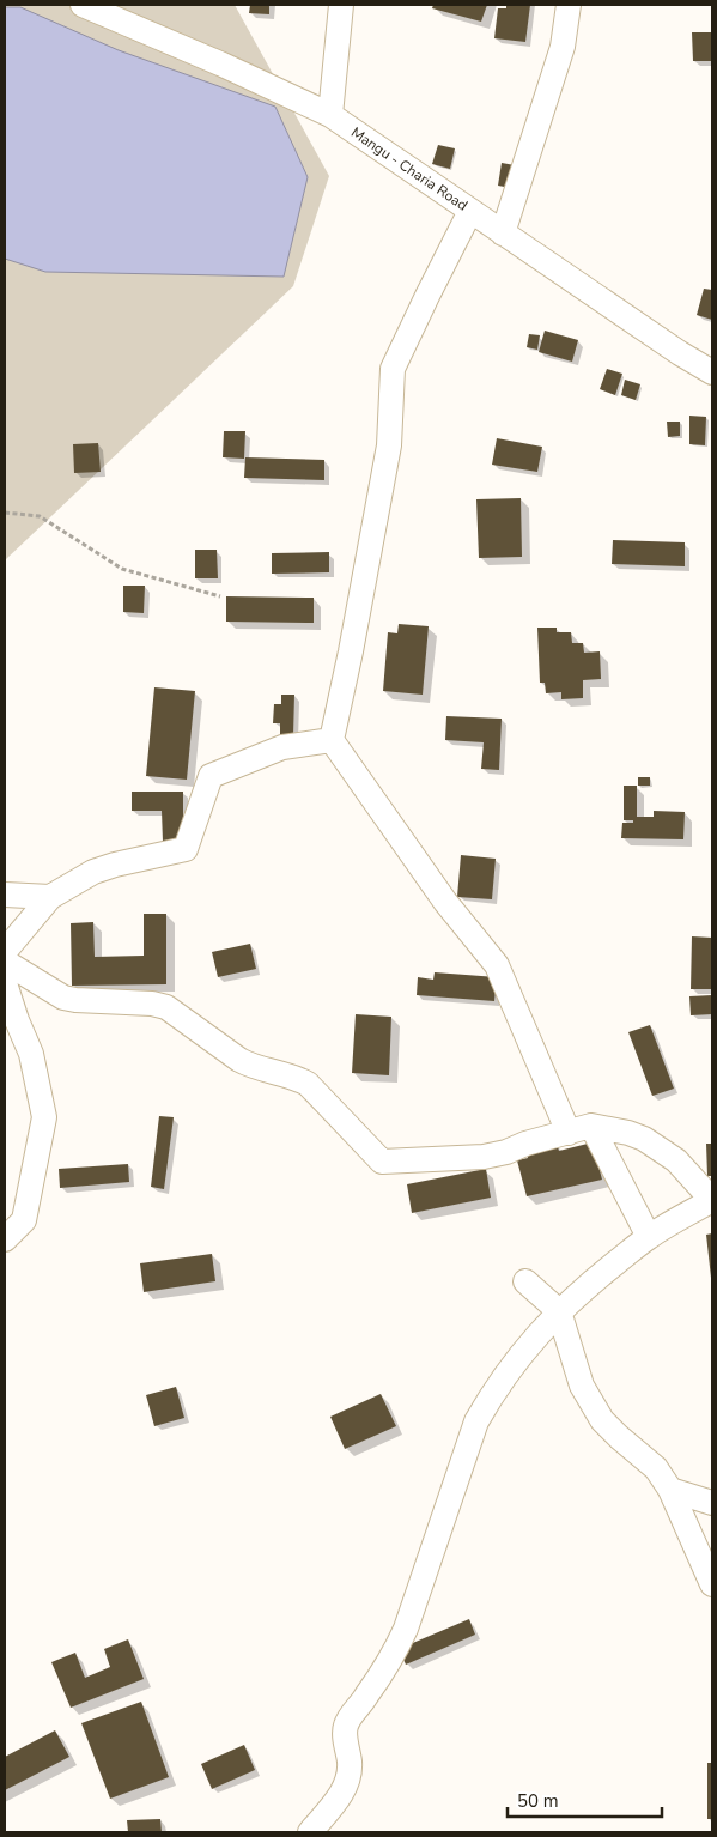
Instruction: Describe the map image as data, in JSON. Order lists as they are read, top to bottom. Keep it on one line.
{"streets":{"street":["Mangu - Charia Road"]},"scale_bar":"50 m"}
